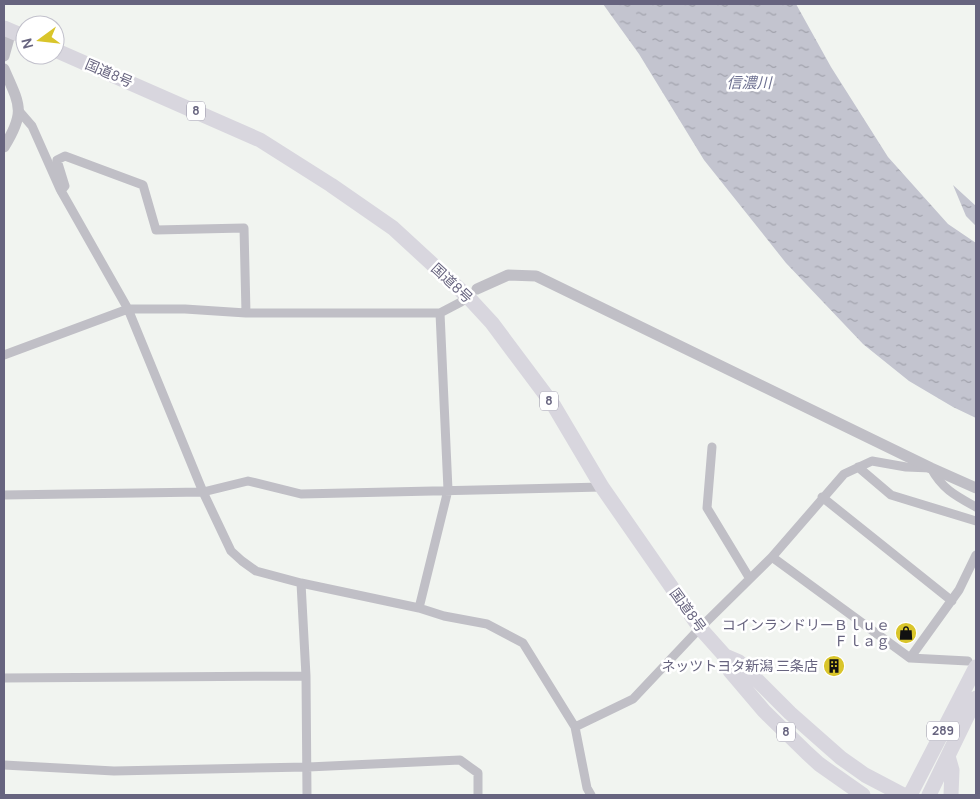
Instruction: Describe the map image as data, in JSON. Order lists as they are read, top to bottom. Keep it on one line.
{"streets":{"highway":["国道8号","8","289"]},"water":["信濃川"],"places":{"shop":["コインランドリーＢｌｕｅ Ｆｌａｇ"],"building":["ネッツトヨタ新潟 三条店"]},"north":"left"}
